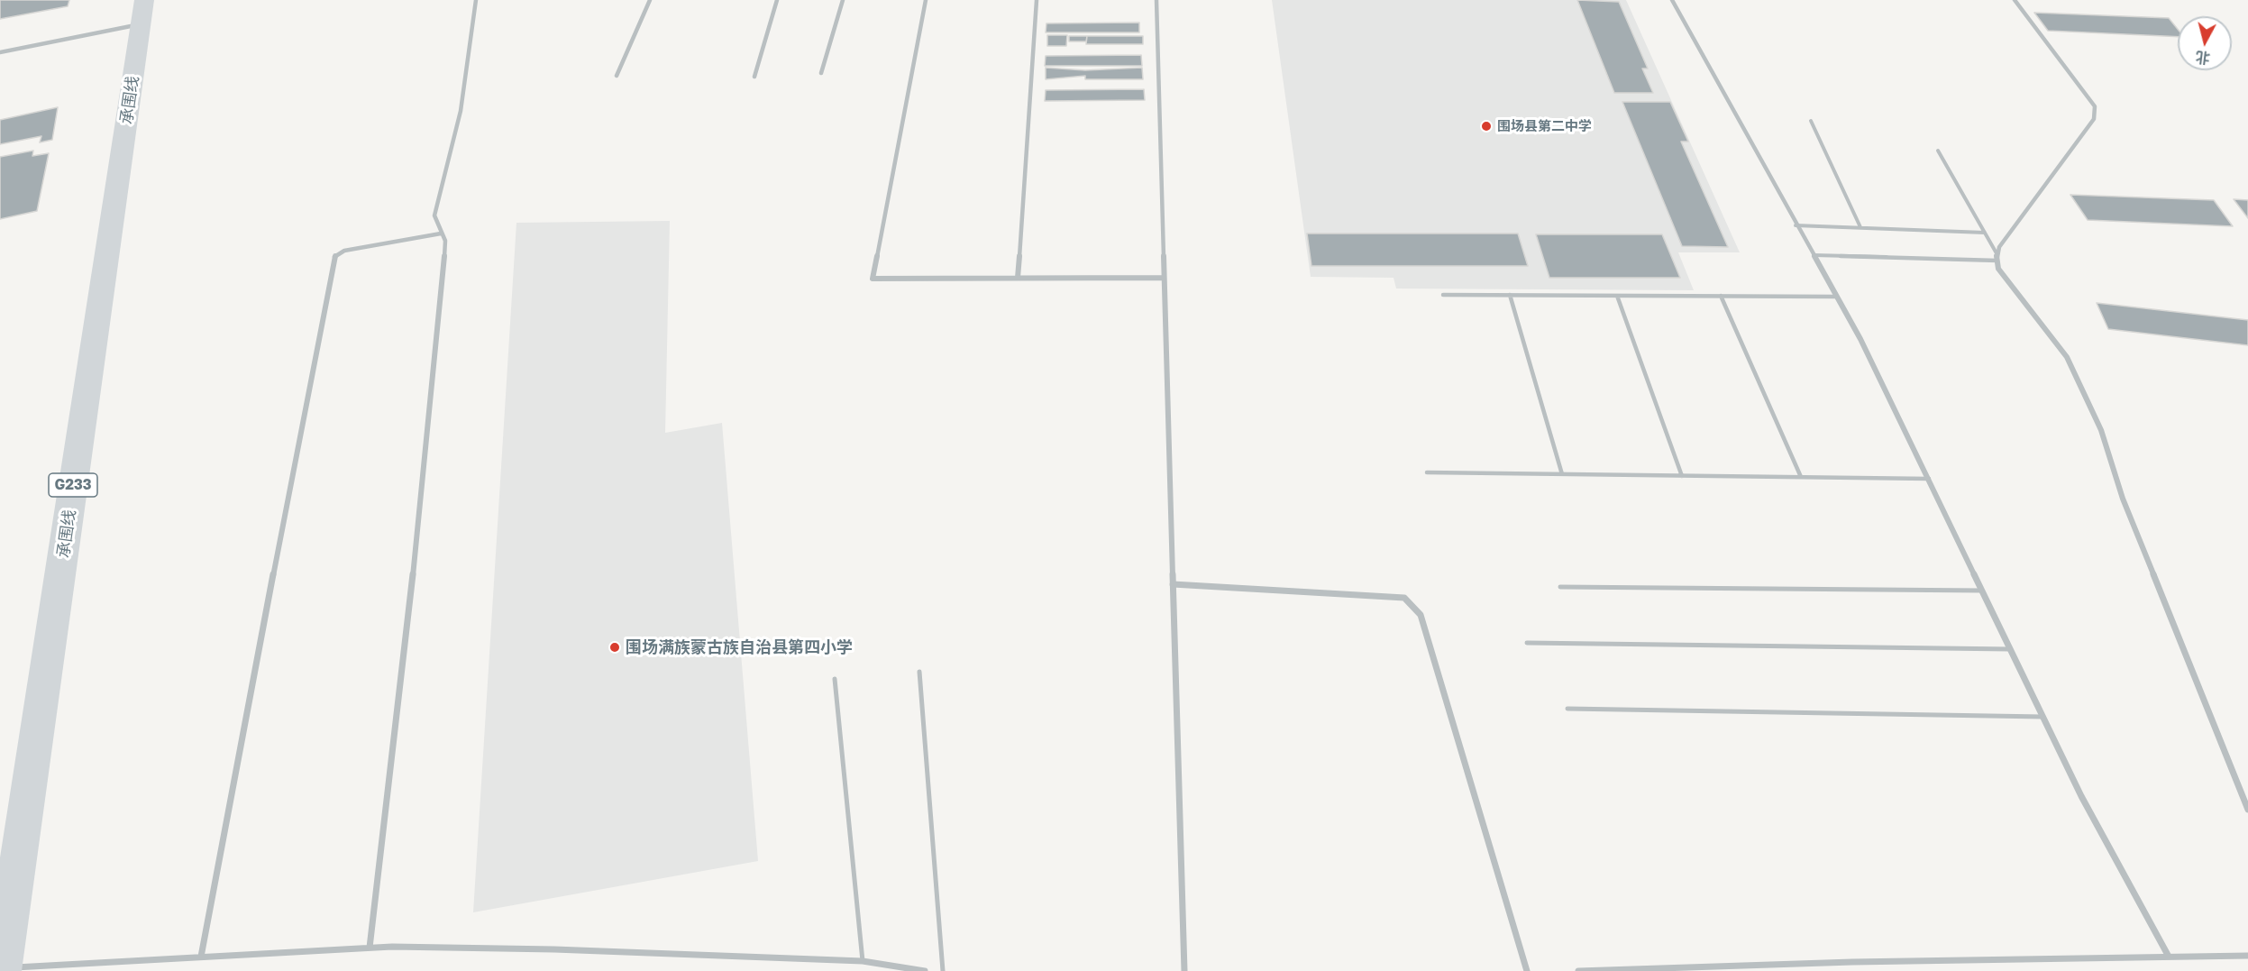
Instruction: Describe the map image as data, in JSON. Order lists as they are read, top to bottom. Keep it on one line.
{"streets":{"highway":["承围线","G233"]},"places":["围场县第二中学","围场满族蒙古族自治县第四小学"],"north":"bottom"}
